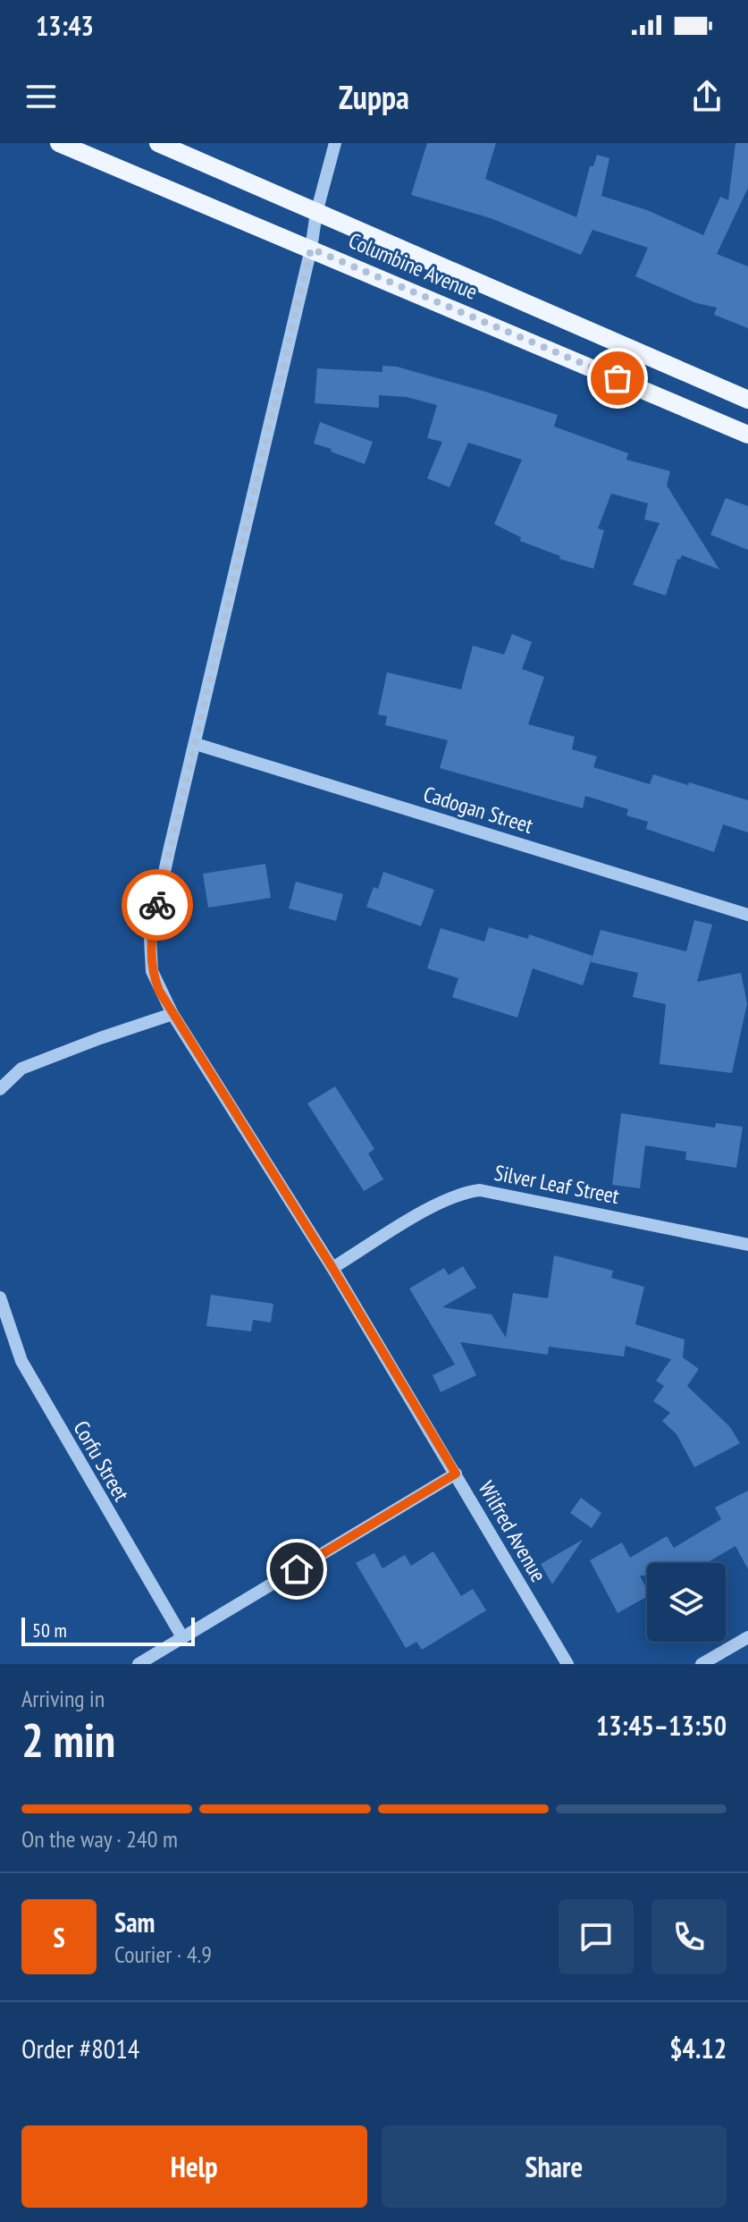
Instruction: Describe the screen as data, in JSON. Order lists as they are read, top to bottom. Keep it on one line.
{"streets":{"main road":["Columbine Avenue"],"street":["Cadogan Street","Silver Leaf Street","Corfu Street","Wilfred Avenue"]},"crossings":[["Columbine Avenue","Wilfred Avenue"],["Cadogan Street","Wilfred Avenue"],["Silver Leaf Street","Wilfred Avenue"]],"scale_bar":"50 m","page":{"status":"13:43","header":"Zuppa","scale":"50 m","heading":["2 min","Arriving in","13:45–13:50"],"panel":["Sam","Courier · 4.9","Order #8014","$4.12"],"bar":"On the way · 240 m","round":"S","buttons":["Help","Share"]}}
